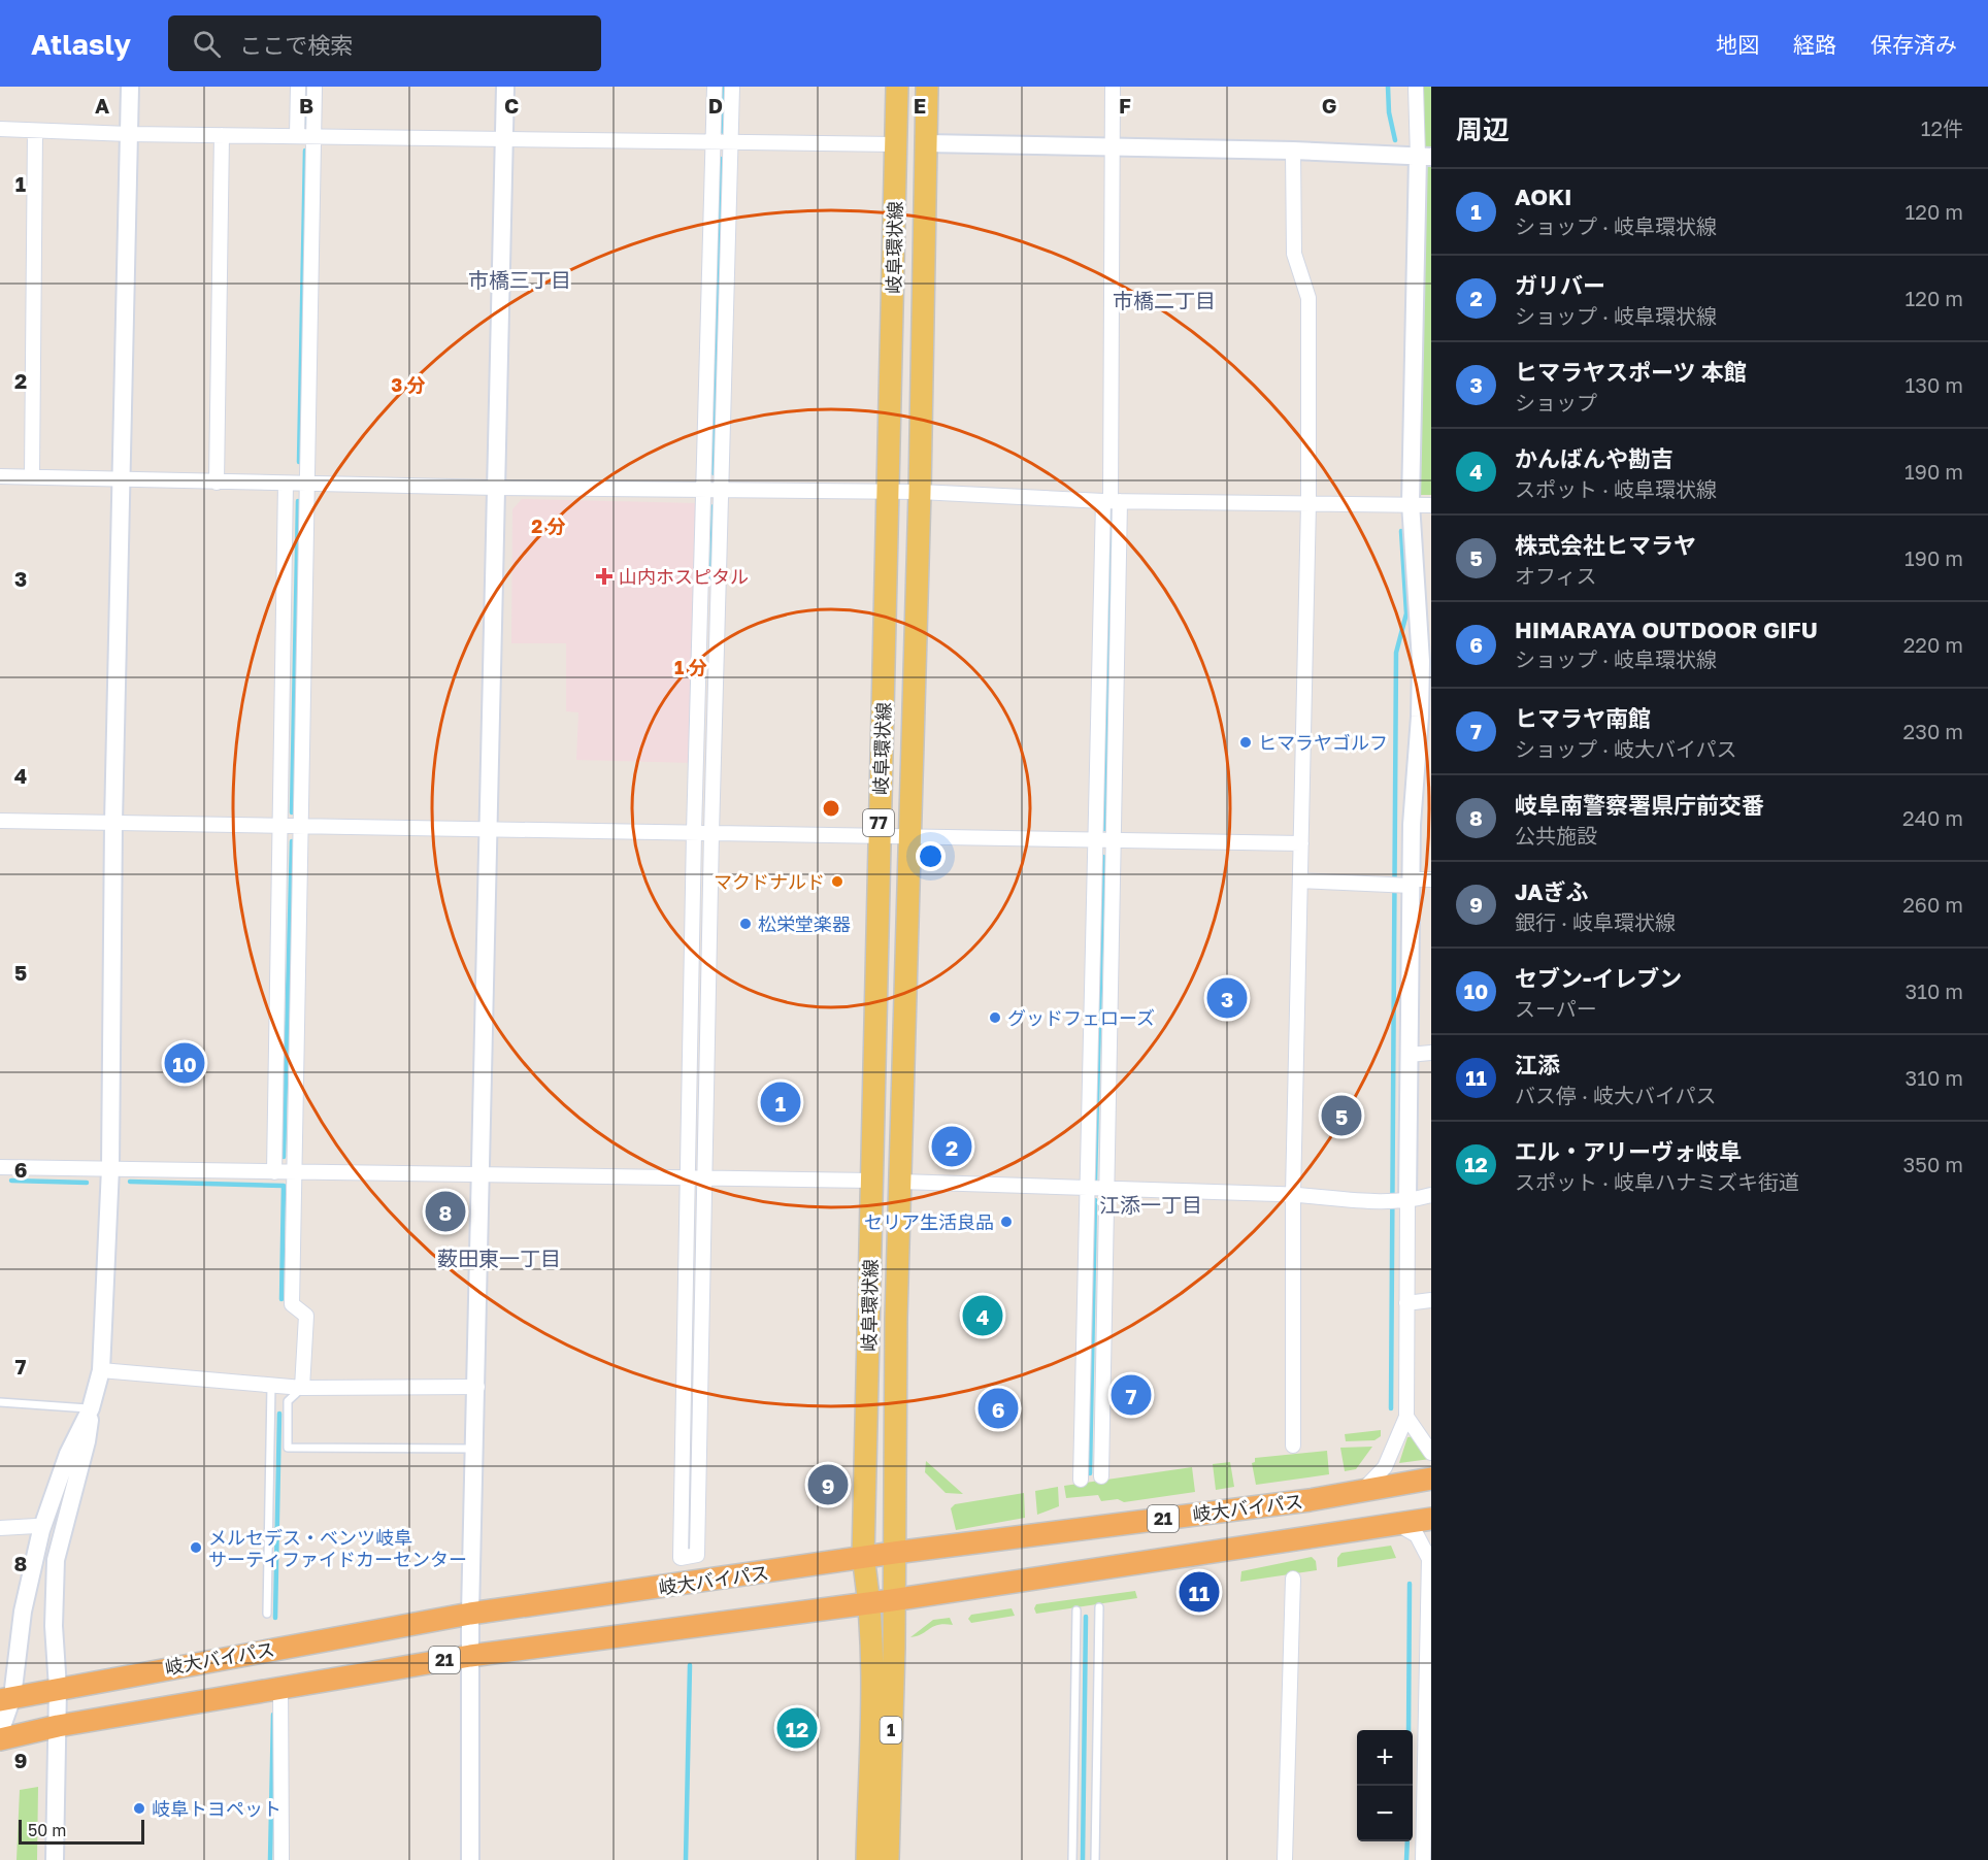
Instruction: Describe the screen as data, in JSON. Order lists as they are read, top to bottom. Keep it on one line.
{"streets":{"highway":["岐大バイパス","21"],"main road":["岐阜環状線","77","1"]},"crossings":[["岐阜環状線","77"],["岐阜環状線","岐大バイパス"],["77","岐大バイパス"],["77","1"],["岐大バイパス","1"]],"districts":["市橋三丁目","市橋二丁目","江添一丁目","薮田東一丁目"],"places":{"health":["山内ホスピタル"],"other":["ヒマラヤゴルフ","マクドナルド","松栄堂楽器","グッドフェローズ","セリア生活良品","メルセデス・ベンツ岐阜 サーティファイドカーセンター","岐阜トヨペット"]},"scale_bar":"50 m","page":{"header":"Atlasly","search":"ここで検索","nav":["地図","経路","保存済み"],"heading":["周辺","12件"],"list":[{"mark":"1","name":"AOKI","note":"ショップ · 岐阜環状線","value":"120 m"},{"mark":"2","name":"ガリバー","note":"ショップ · 岐阜環状線","value":"120 m"},{"mark":"3","name":"ヒマラヤスポーツ 本館","note":"ショップ","value":"130 m"},{"mark":"4","name":"かんばんや勘吉","note":"スポット · 岐阜環状線","value":"190 m"},{"mark":"5","name":"株式会社ヒマラヤ","note":"オフィス","value":"190 m"},{"mark":"6","name":"HIMARAYA OUTDOOR GIFU","note":"ショップ · 岐阜環状線","value":"220 m"},{"mark":"7","name":"ヒマラヤ南館","note":"ショップ · 岐大バイパス","value":"230 m"},{"mark":"8","name":"岐阜南警察署県庁前交番","note":"公共施設","value":"240 m"},{"mark":"9","name":"JAぎふ","note":"銀行 · 岐阜環状線","value":"260 m"},{"mark":"10","name":"セブン-イレブン","note":"スーパー","value":"310 m"},{"mark":"11","name":"江添","note":"バス停 · 岐大バイパス","value":"310 m"},{"mark":"12","name":"エル・アリーヴォ岐阜","note":"スポット · 岐阜ハナミズキ街道","value":"350 m"}],"pins":["3","10","1","5","2","8","4","7","6","9","11","12"],"map_buttons":["+","−"],"scale":"50 m"},"grid":{"columns":["A","B","C","D","E","F","G"],"rows":["1","2","3","4","5","6","7","8","9"]},"rings":["3 分","2 分","1 分"]}
